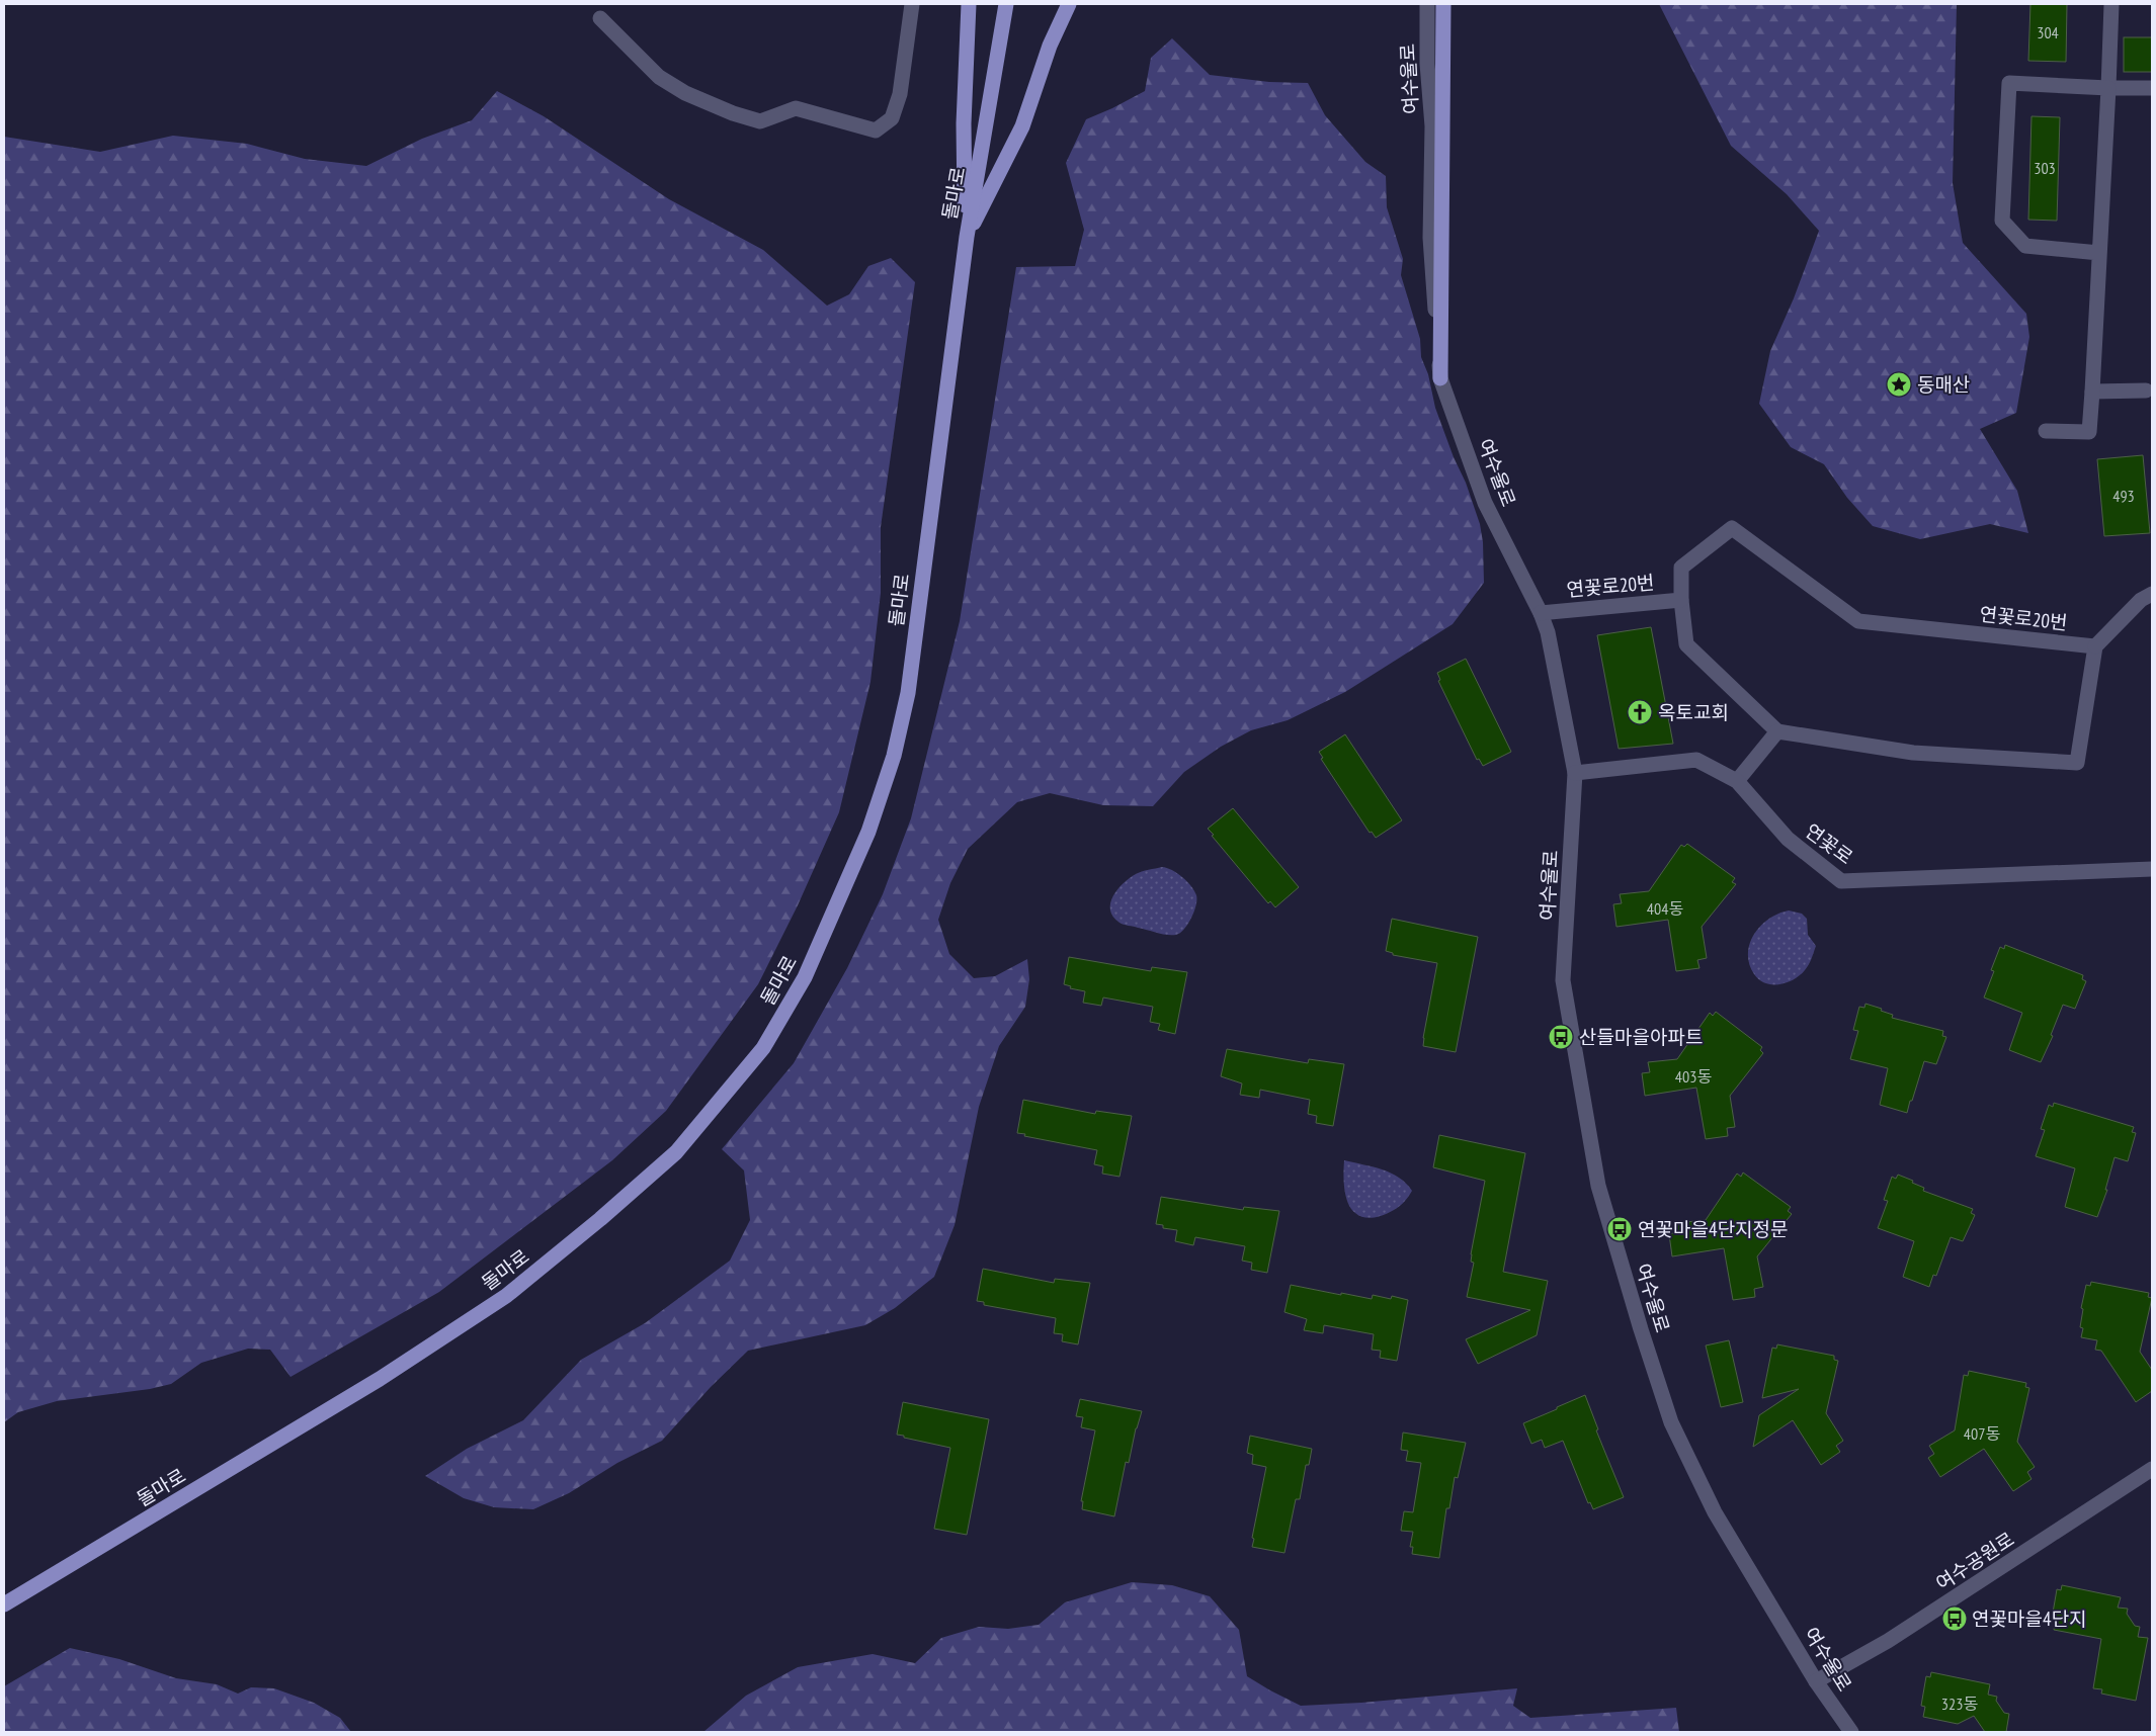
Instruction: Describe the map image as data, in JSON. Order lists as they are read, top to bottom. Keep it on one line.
{"streets":{"main road":["돌마로"],"street":["여수울로","연꽃로20번","연꽃로","여수공원로"]},"crossings":[["여수울로","연꽃로20번"],["여수울로","연꽃로"],["여수울로","여수공원로"]],"places":{"place":["동매산"],"church":["옥토교회"],"bus stop":["산들마을아파트","연꽃마을4단지정문","연꽃마을4단지"]},"house_numbers":["304","303","493","404동","403동","407동","323동"]}
